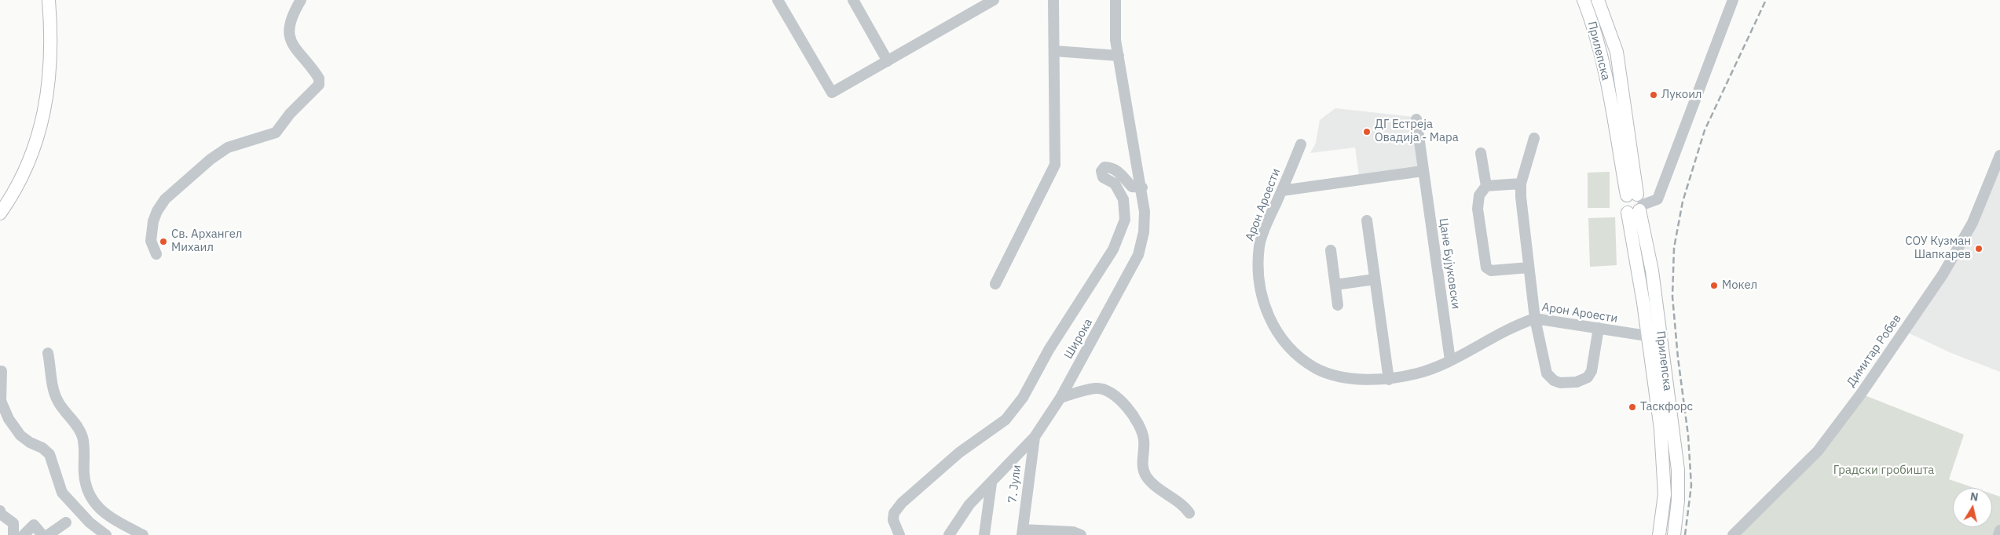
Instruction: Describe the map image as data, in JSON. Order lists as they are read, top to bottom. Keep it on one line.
{"streets":{"main road":["Прилепска"],"street":["Арон Ароести","Цане Бујуковски","Широка","Димитар Робев","7. Јули"]},"crossings":[["Прилепска","Арон Ароести"],["Арон Ароести","Цане Бујуковски"],["Широка","7. Јули"]],"parks":["Градски гробишта"],"places":["Лукоил","ДГ Естреја Овадија - Мара","Св. Архангел Михаил","СОУ Кузман Шапкарев","Мокел","Таскфорс"],"north":"top"}
